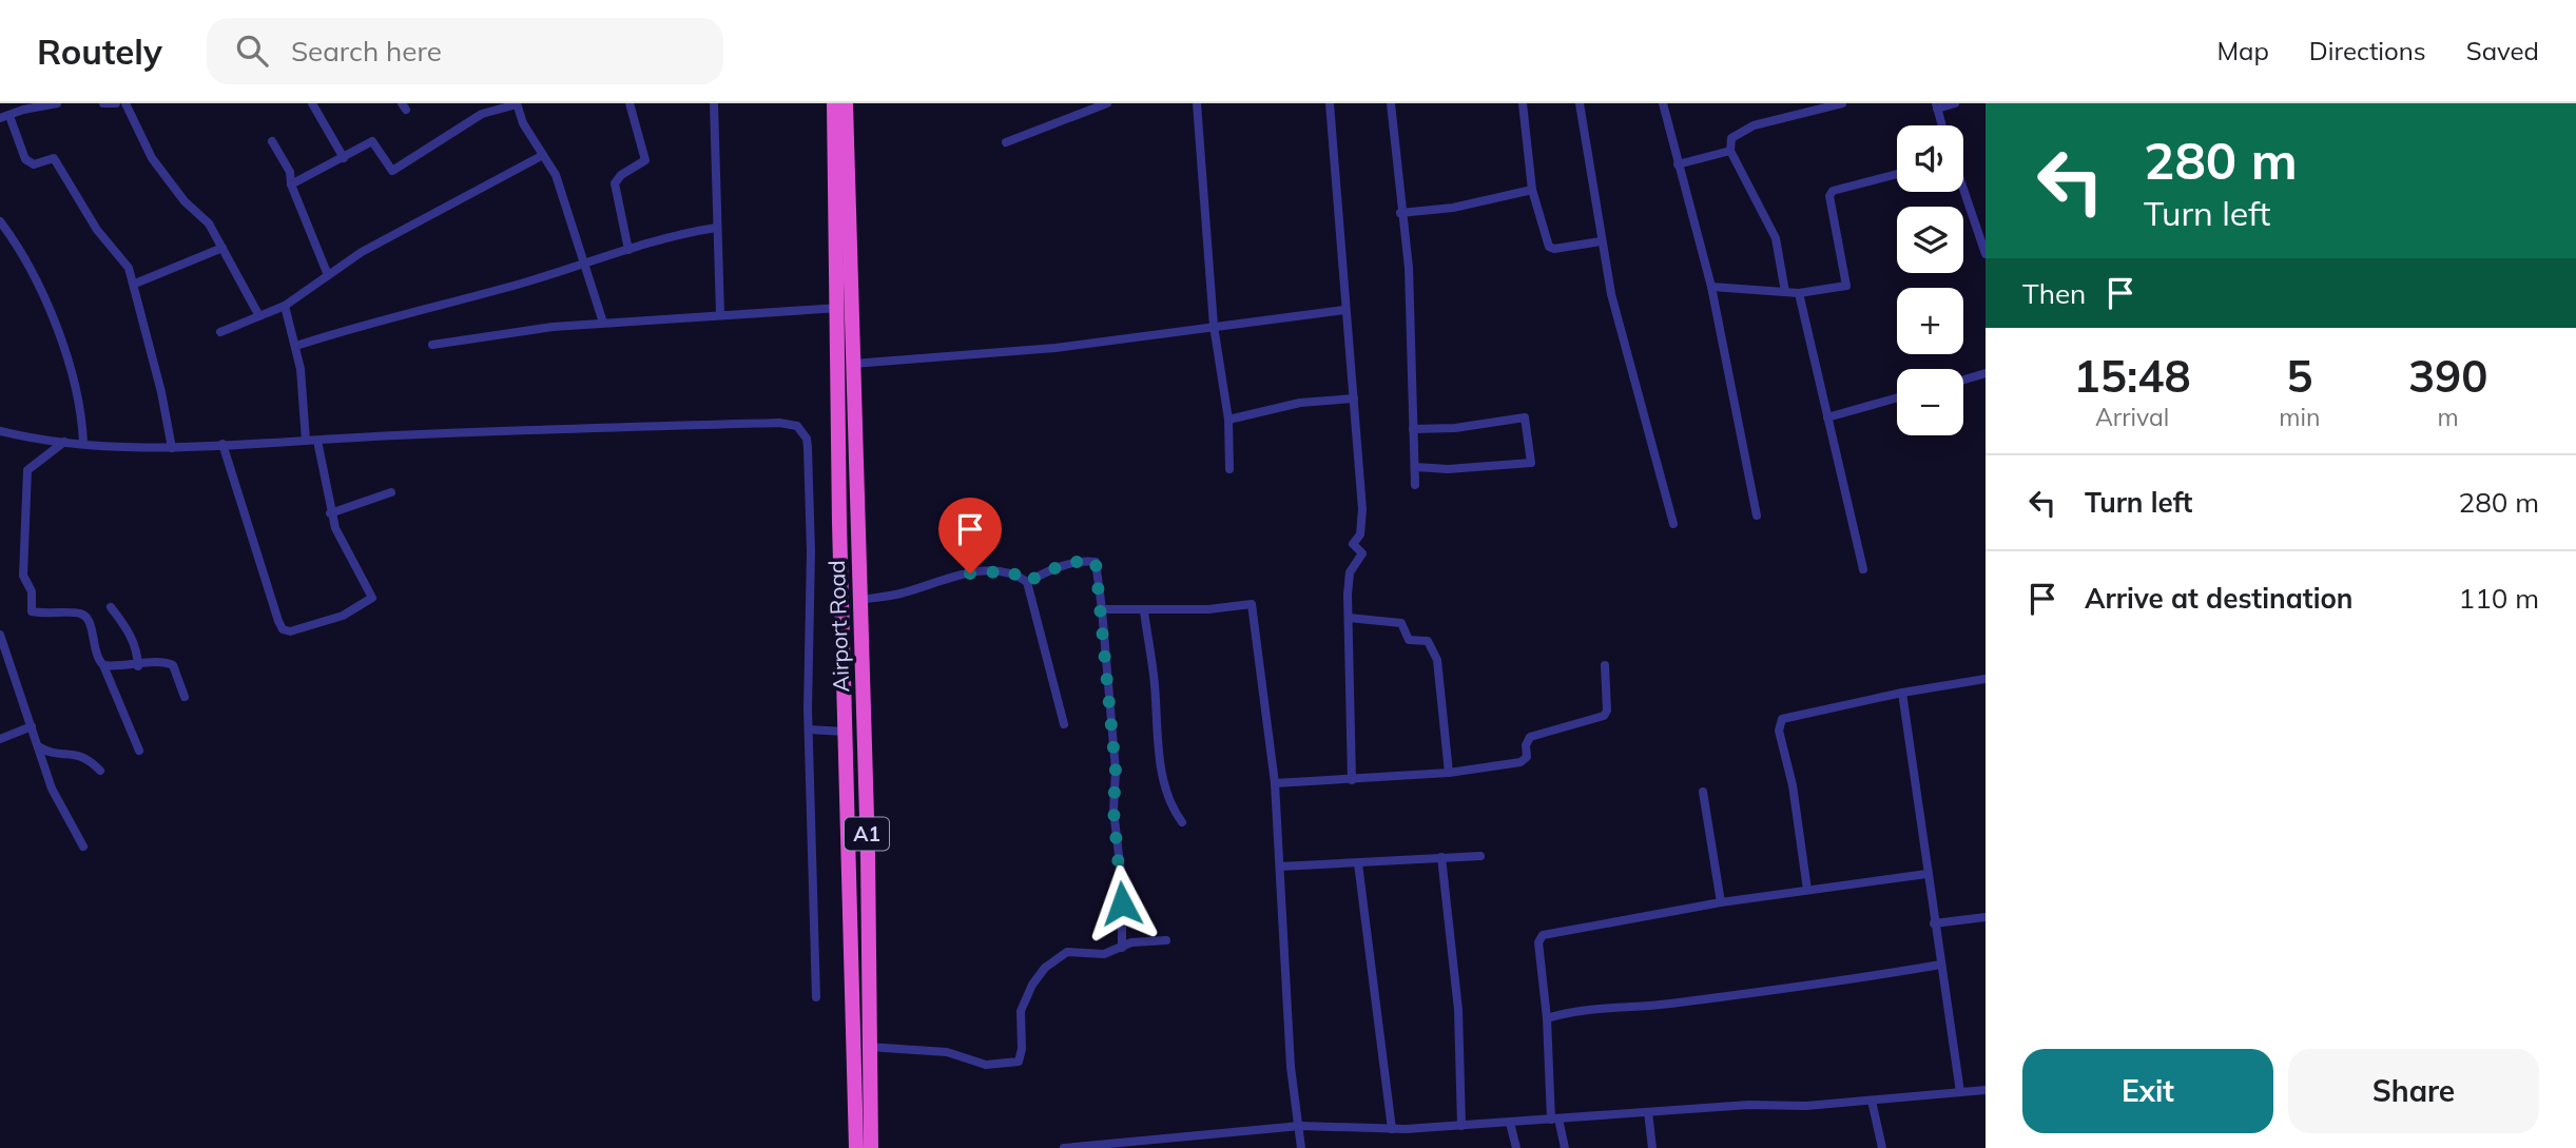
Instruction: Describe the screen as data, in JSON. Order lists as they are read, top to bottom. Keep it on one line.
{"streets":{"highway":["Airport Road","A1"]},"page":{"header":"Routely","search":"Search here","nav":["Map","Directions","Saved"],"turn":["280 m","Turn left"],"map_buttons":["+","−"],"then":"Then","eta":["15:48","Arrival","5","min","390","m"],"list":[{"name":"Turn left","value":"280 m"},{"name":"Arrive at destination","value":"110 m"}],"buttons":["Exit","Share"]}}
